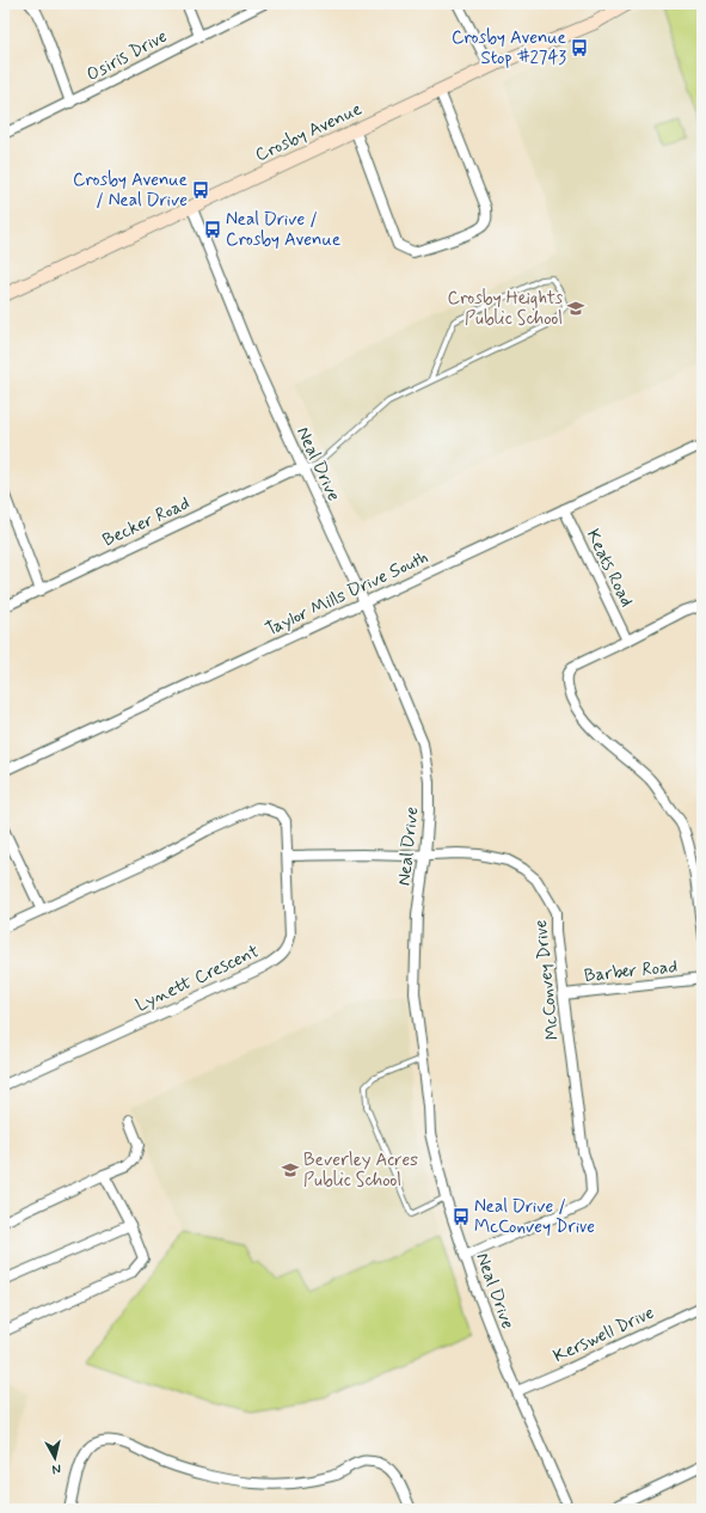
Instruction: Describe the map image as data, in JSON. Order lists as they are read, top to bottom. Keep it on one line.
{"streets":{"street":["Osiris Drive","Crosby Avenue","Neal Drive","Becker Road","Keats Road","Taylor Mills Drive South","Barber Road","Lynett Crescent","McConvey Drive","Kerswell Drive"]},"crossings":[["Crosby Avenue","Neal Drive"],["Neal Drive","Becker Road"],["Neal Drive","Taylor Mills Drive South"],["Neal Drive","McConvey Drive"],["Neal Drive","Kerswell Drive"],["Keats Road","Taylor Mills Drive South"],["Barber Road","McConvey Drive"],["Lynett Crescent","McConvey Drive"]],"places":{"bus stop":["Crosby Avenue Stop #2743","Crosby Avenue / Neal Drive","Neal Drive / Crosby Avenue","Neal Drive / McConvey Drive"],"school or university":["Crosby Heights Public School","Beverley Acres Public School"]},"north":"bottom"}
